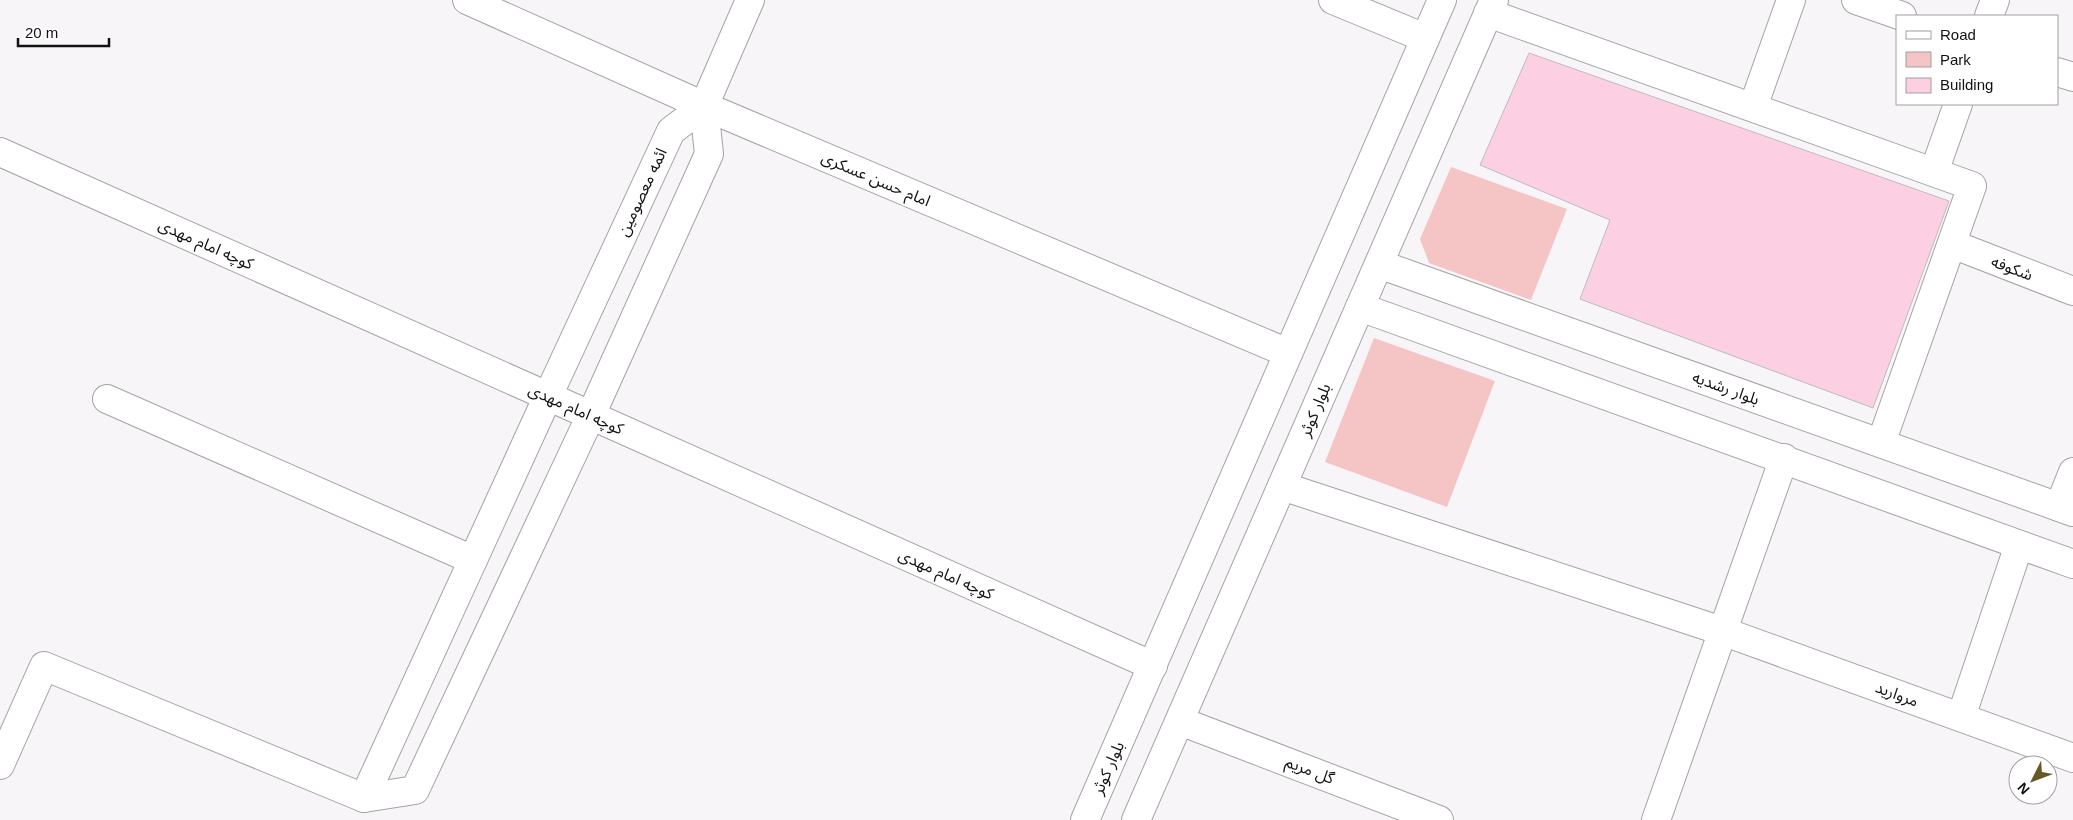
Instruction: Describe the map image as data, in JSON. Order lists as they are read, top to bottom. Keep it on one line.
{"streets":{"street":["امام حسن عسکری","ائمه معصومین","کوچه امام مهدی","شکوفه","بلوار رشدیه","بلوار کوثر","مروارید","گل مریم"]},"crossings":[["امام حسن عسکری","ائمه معصومین"],["امام حسن عسکری","بلوار کوثر"],["ائمه معصومین","کوچه امام مهدی"],["کوچه امام مهدی","بلوار کوثر"],["بلوار رشدیه","بلوار کوثر"],["بلوار کوثر","مروارید"],["بلوار کوثر","گل مریم"]],"legend":["Road","Park","Building"],"scale_bar":"20 m","north":"bottom left"}
